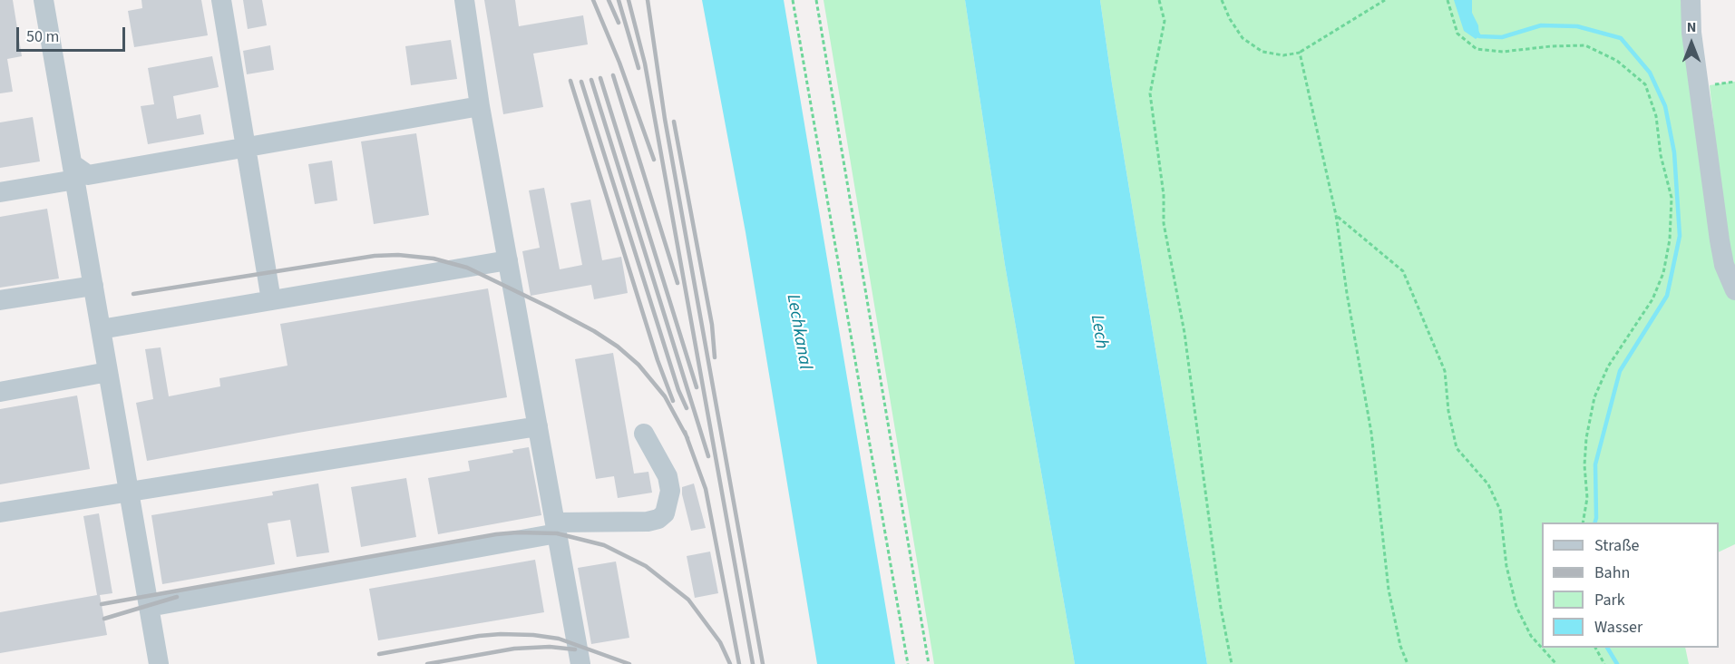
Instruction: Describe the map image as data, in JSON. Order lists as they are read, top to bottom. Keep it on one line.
{"water":["Lechkanal","Lech"],"legend":["Straße","Bahn","Park","Wasser"],"scale_bar":"50 m","north":"top"}
